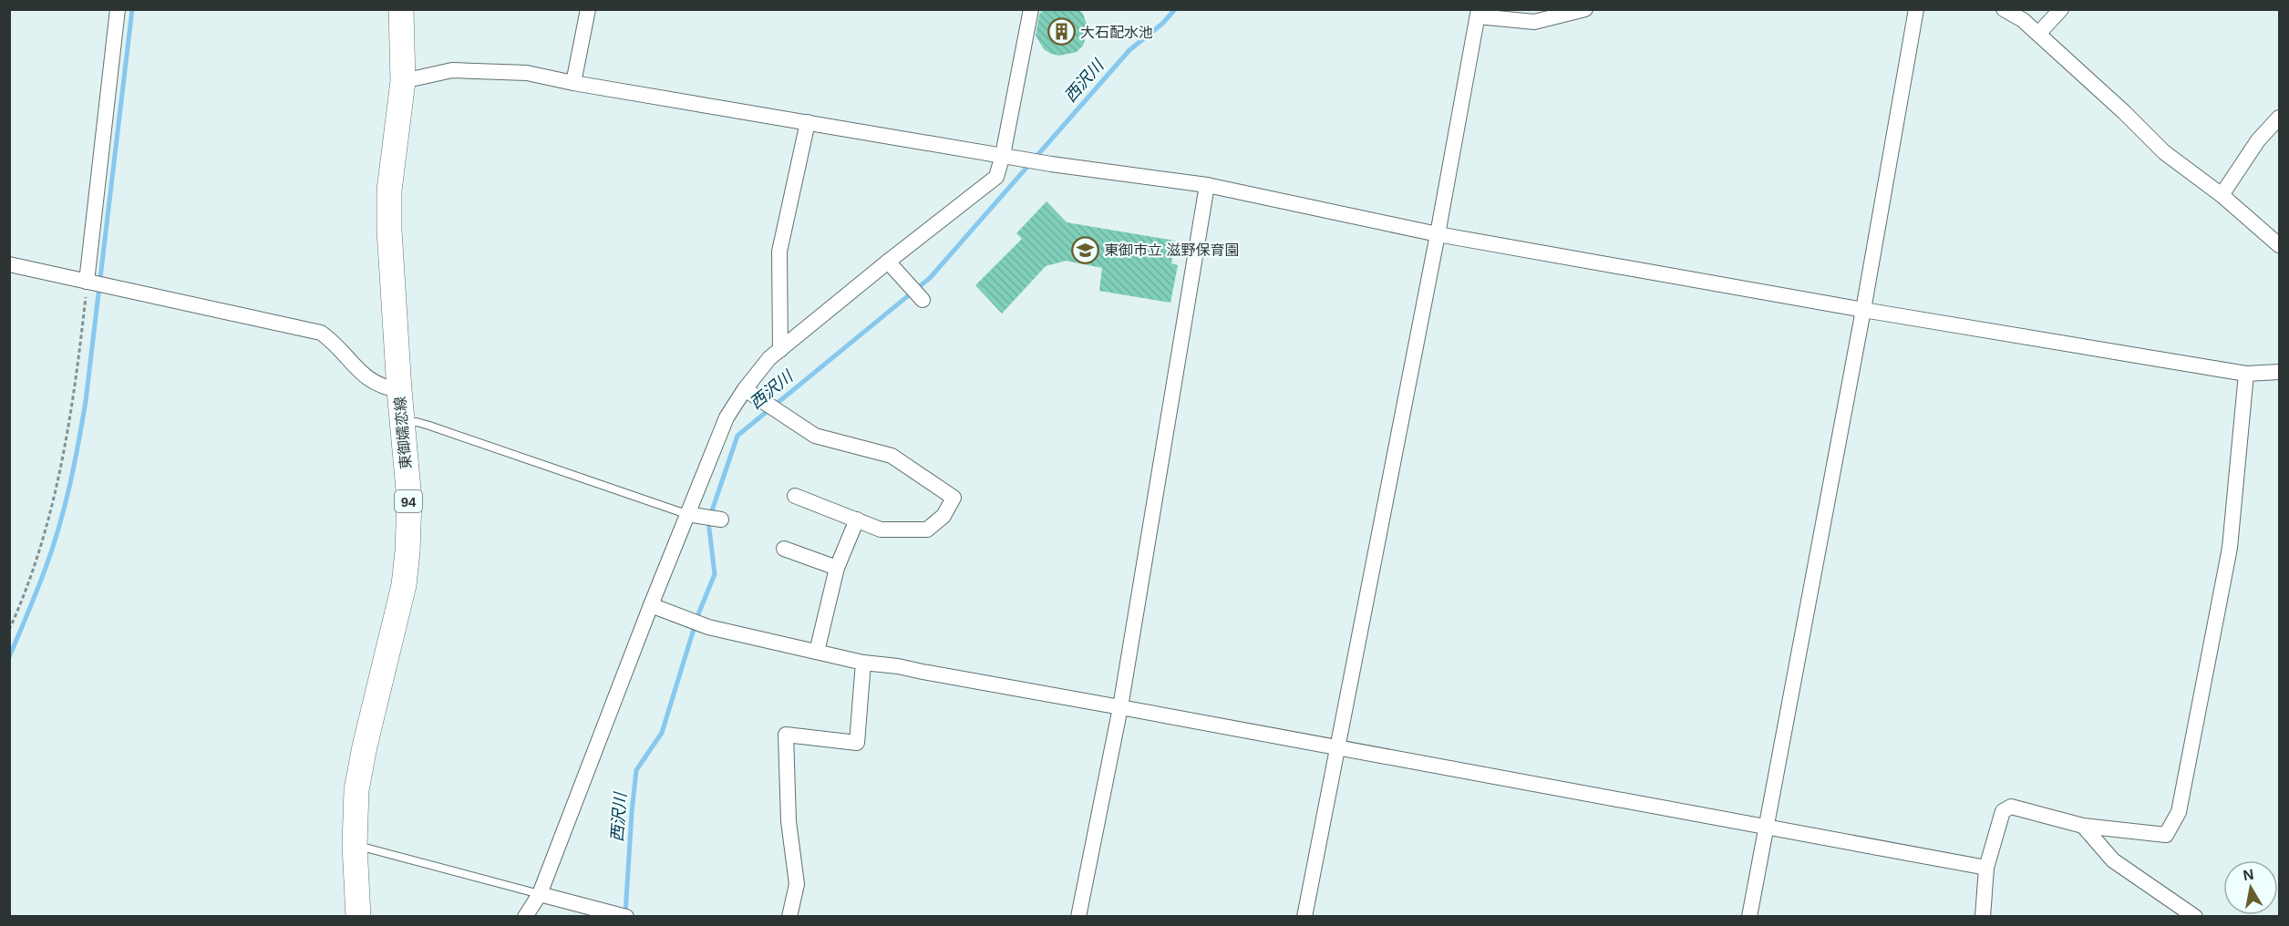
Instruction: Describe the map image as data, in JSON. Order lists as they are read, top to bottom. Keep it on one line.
{"streets":{"main road":["東御嬬恋線","94"]},"water":["西沢川"],"places":{"building":["大石配水池"],"school or university":["東御市立 滋野保育園"]},"north":"top"}
